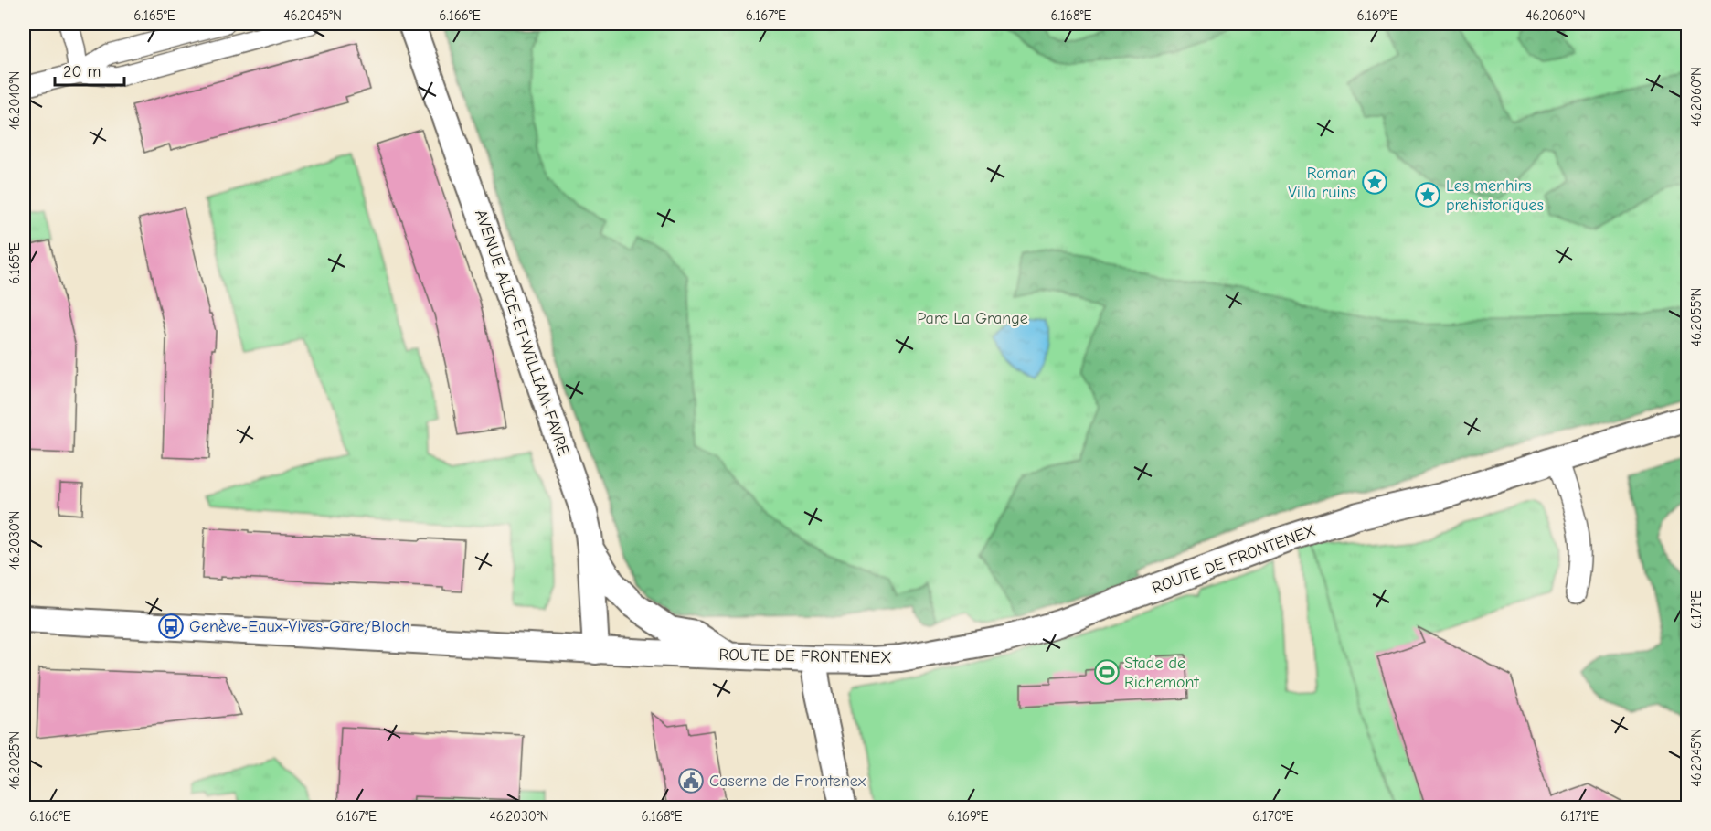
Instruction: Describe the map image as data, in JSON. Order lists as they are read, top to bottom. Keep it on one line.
{"streets":{"main road":["AVENUE ALICE-ET-WILLIAM-FAVRE","ROUTE DE FRONTENEX"]},"crossings":[["AVENUE ALICE-ET-WILLIAM-FAVRE","ROUTE DE FRONTENEX"]],"parks":["Parc La Grange"],"places":{"place":["Roman Villa ruins","Les menhirs prehistoriques"],"bus stop":["Genève-Eaux-Vives-Gare/Bloch"],"sports":["Stade de Richemont"],"public building":["Caserne de Frontenex"]},"scale_bar":"20 m","coordinates":["6.165°E","46.2045°N","6.166°E","6.167°E","6.168°E","6.169°E","46.2060°N","46.2040°N","46.2055°N","46.2030°N","6.171°E","46.2025°N","6.170°E"]}
